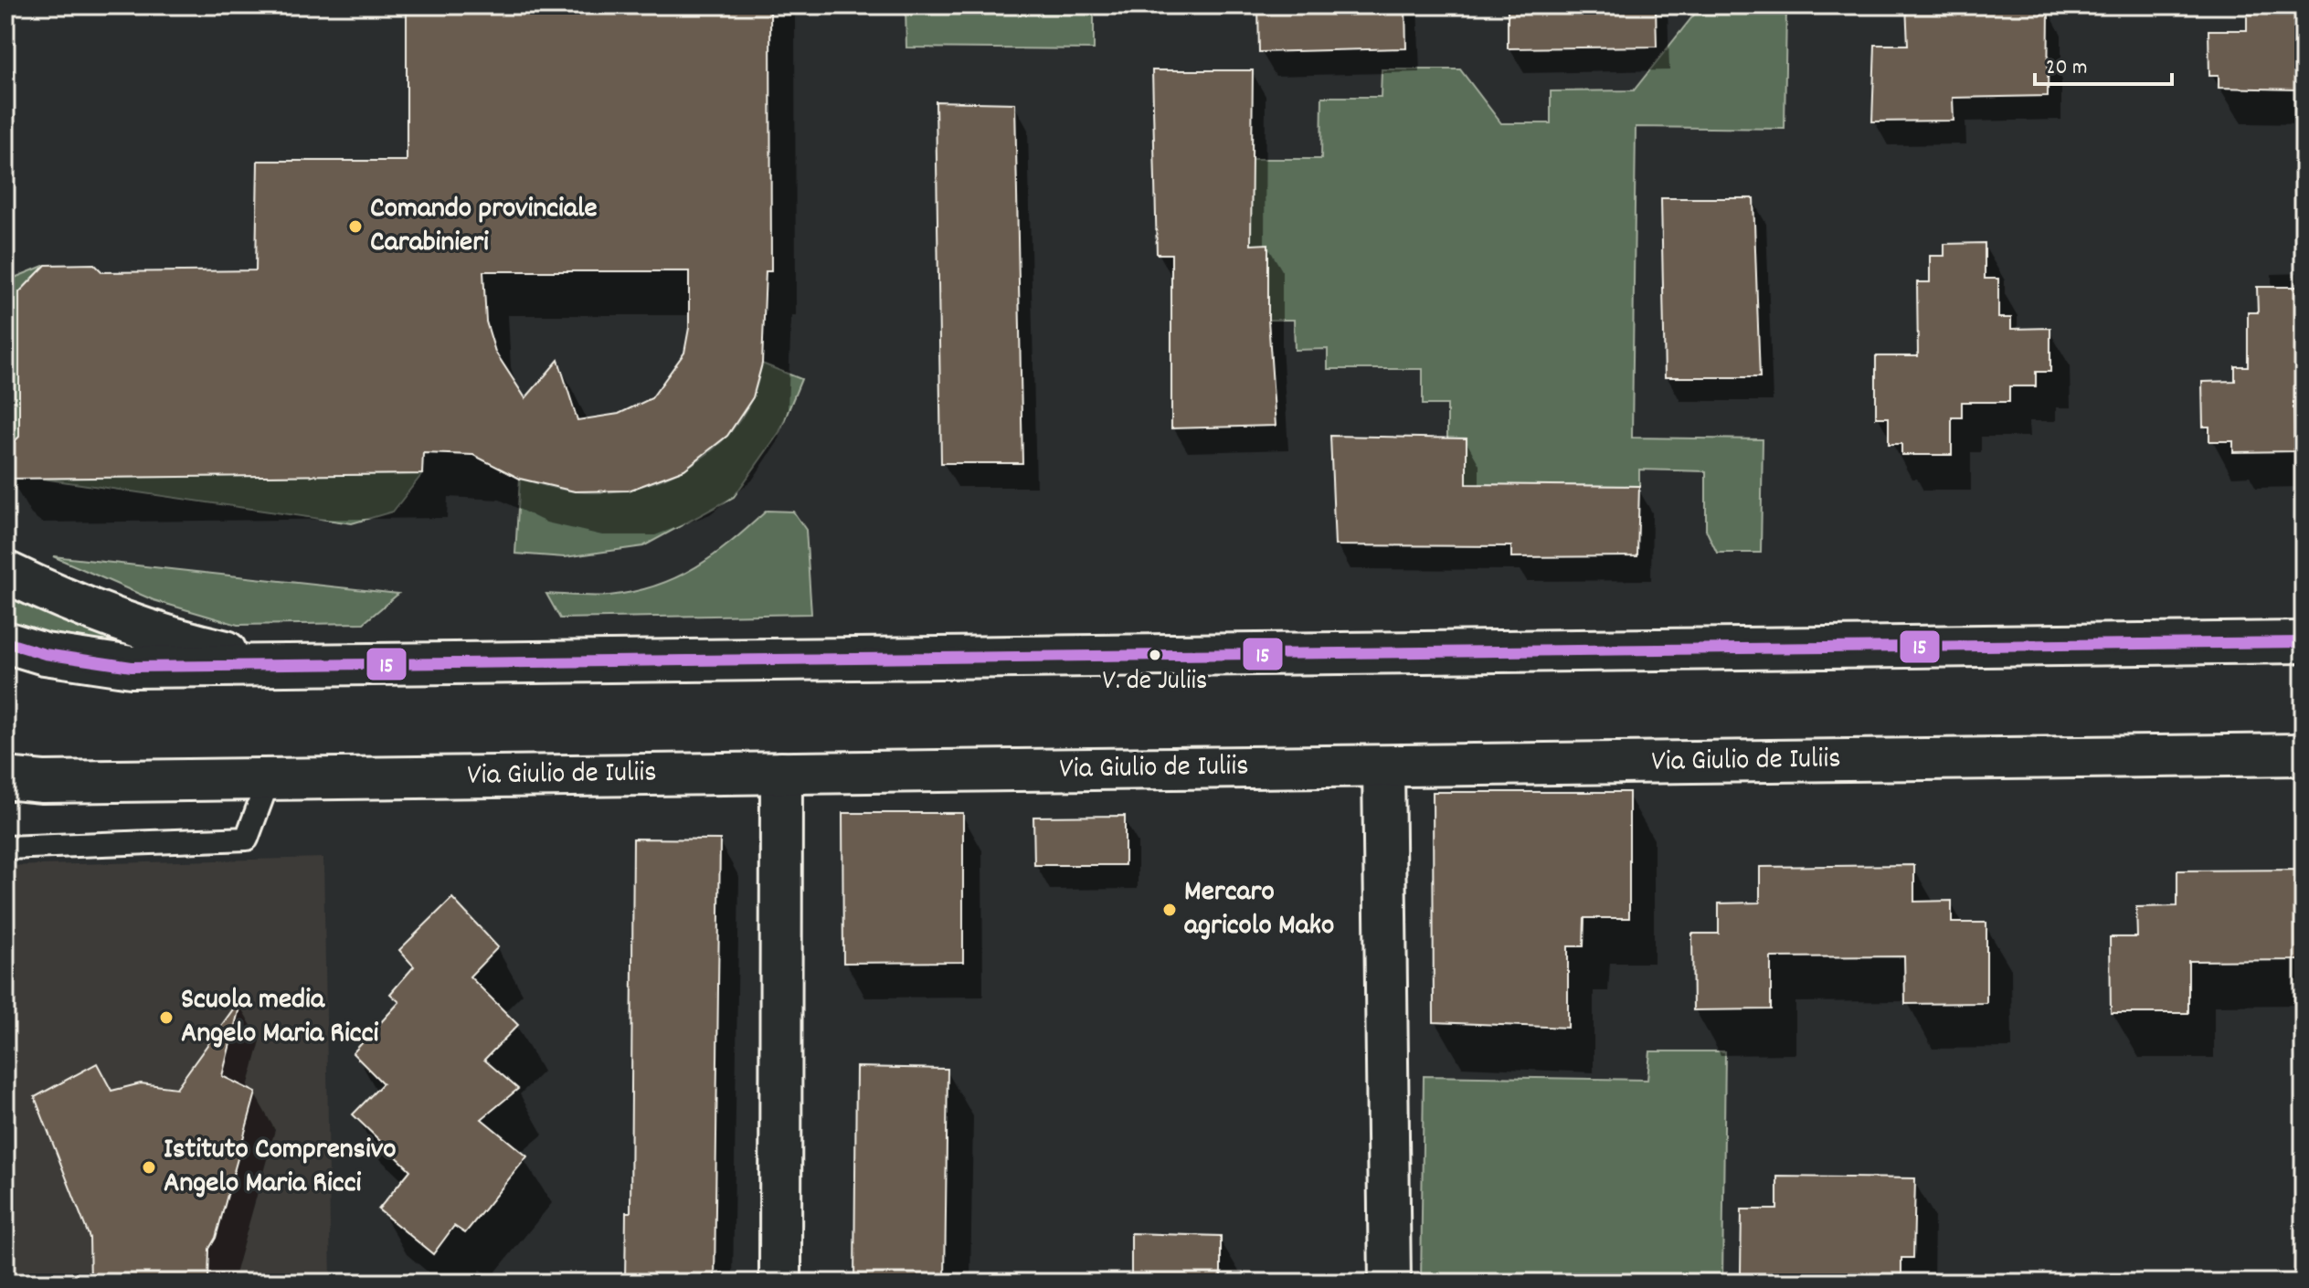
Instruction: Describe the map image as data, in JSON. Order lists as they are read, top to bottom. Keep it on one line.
{"streets":{"main road":["Via Giulio de Iuliis"]},"places":["Comando provinciale Carabinieri","V. de Juliis","Mercaro agricolo Mako","Scuola media Angelo Maria Ricci","Istituto Comprensivo Angelo Maria Ricci"],"lines":["transit line 15"],"scale_bar":"20 m"}
